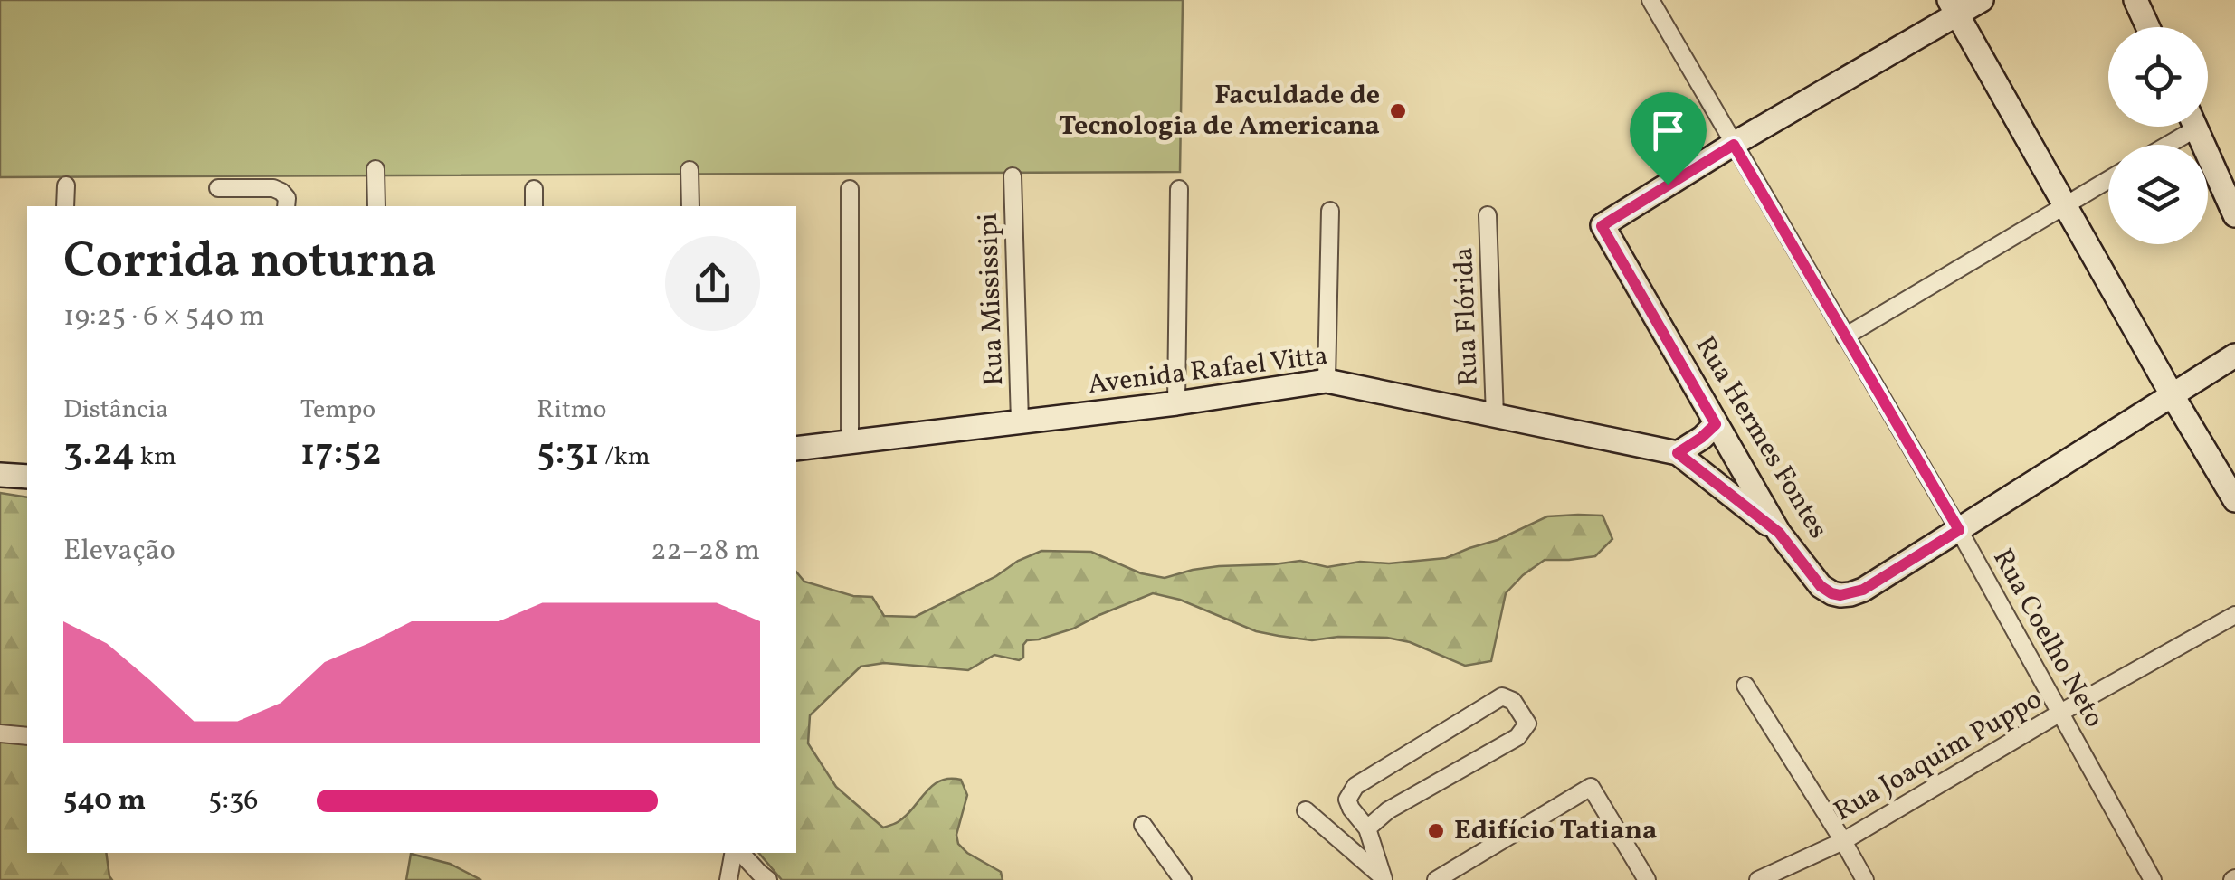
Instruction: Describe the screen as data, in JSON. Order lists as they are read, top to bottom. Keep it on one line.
{"streets":{"main road":["Avenida Rafael Vitta","Rua Hermes Fontes"],"street":["Rua Mississipi","Rua Flórida","Rua Coelho Neto","Rua Joaquim Puppo"]},"crossings":[["Rua Mississipi","Avenida Rafael Vitta"],["Rua Flórida","Avenida Rafael Vitta"],["Avenida Rafael Vitta","Rua Hermes Fontes"],["Rua Hermes Fontes","Rua Coelho Neto"],["Rua Coelho Neto","Rua Joaquim Puppo"]],"places":["Faculdade de Tecnologia de Americana","Edifício Tatiana"],"page":{"heading":["Corrida noturna","19:25 · 6 × 540 m"],"stats":[["Distância","3.24 km"],["Tempo","17:52"],["Ritmo","5:31 /km"]],"chart":["Elevação","22–28 m"],"list":[{"name":"540 m","note":"5:36"}]}}
